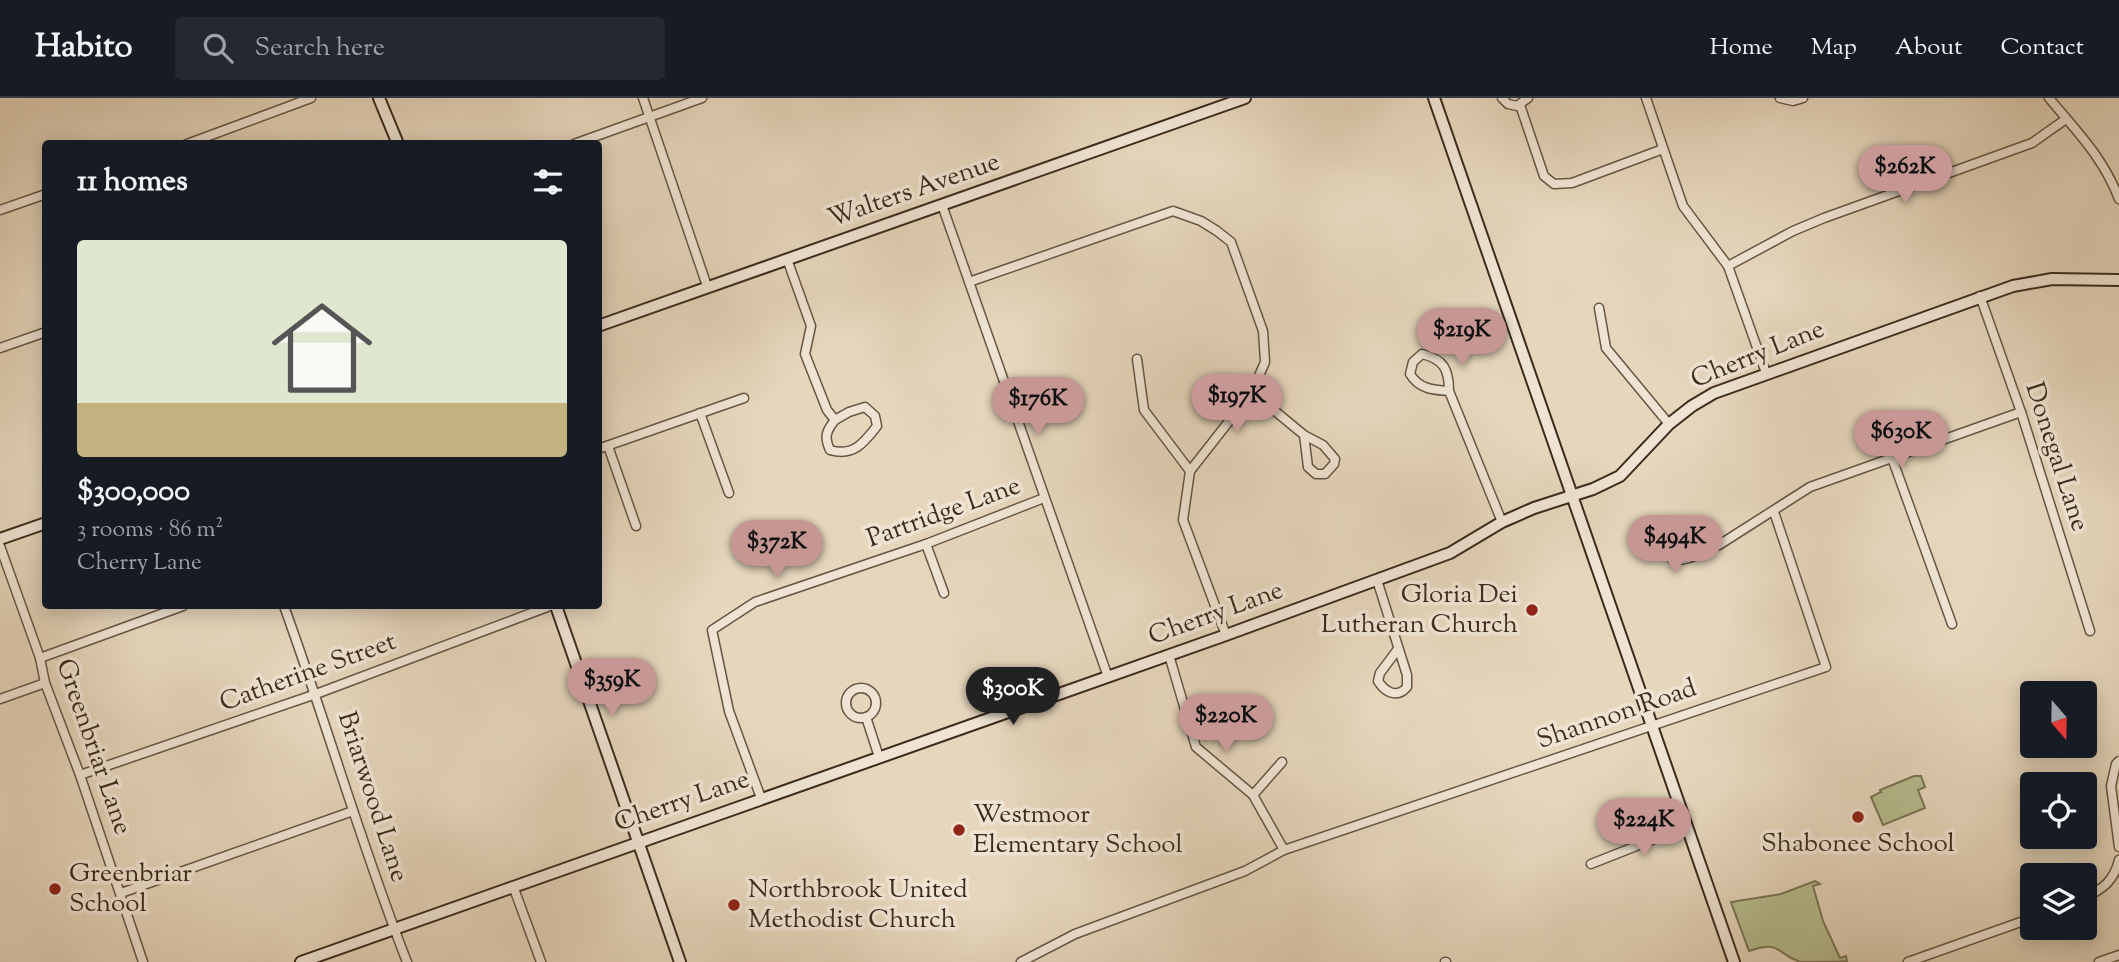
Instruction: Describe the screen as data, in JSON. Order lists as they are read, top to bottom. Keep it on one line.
{"streets":{"street":["Walters Avenue","Cherry Lane","Donegal Lane","Partridge Lane","Catherine Street","Shannon Road","Greenbriar Lane","Briarwood Lane"]},"crossings":[["Cherry Lane","Donegal Lane"],["Cherry Lane","Partridge Lane"],["Cherry Lane","Briarwood Lane"],["Catherine Street","Greenbriar Lane"],["Catherine Street","Briarwood Lane"]],"places":["Gloria Dei Lutheran Church","Shabonee School","Westmoor Elementary School","Greenbriar School","Northbrook United Methodist Church"],"north":"bottom","page":{"header":"Habito","search":"Search here","nav":["Home","Map","About","Contact"],"heading":"11 homes","price":["$262K","$219K","$197K","$176K","$630K","$494K","$372K","$359K","$300K","$220K","$224K"],"list":[{"name":"$300,000","note":"3 rooms · 86 m² · Cherry Lane"}]}}
